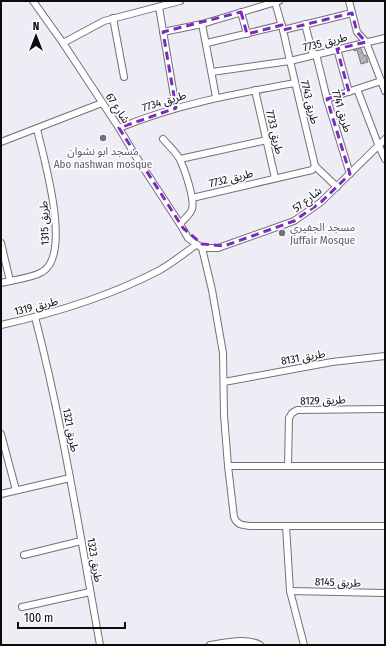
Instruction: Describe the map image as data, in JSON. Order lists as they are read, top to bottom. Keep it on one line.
{"streets":{"street":["طريق 7735","طريق 7734","طريق 7743","شارع 67","طريق 7741","طريق 7733","طريق 7732","شارع 57","طريق 1315","طريق 1319","طريق 8131","طريق 8129","طريق 1321","طريق 1323","طريق 8145"]},"crossings":[["طريق 7735","طريق 7743"],["طريق 7735","طريق 7741"],["طريق 7734","طريق 7743"],["طريق 7734","شارع 67"],["طريق 7734","طريق 7733"],["شارع 67","شارع 57"],["شارع 67","طريق 1319"],["طريق 7741","شارع 57"],["طريق 7733","طريق 7732"],["طريق 1319","طريق 1321"],["طريق 1321","طريق 1323"]],"places":["مسجد ابو نشوان Abo nashwan mosque","مسجد الجفيري Juffair Mosque"],"scale_bar":"100 m","north":"top"}
